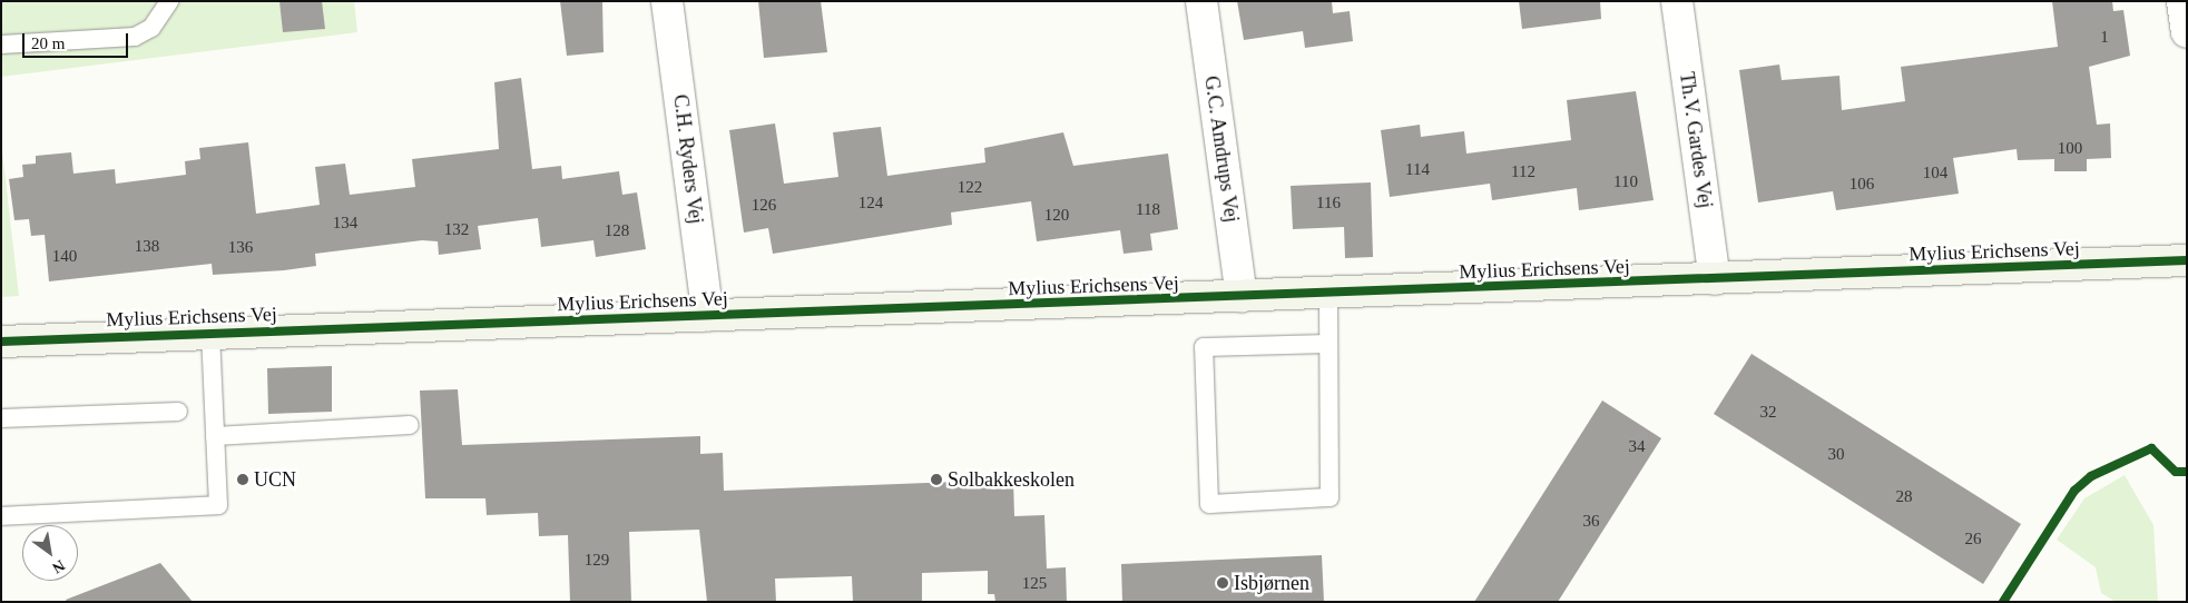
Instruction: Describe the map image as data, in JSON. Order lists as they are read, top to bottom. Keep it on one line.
{"streets":{"street":["Th.V. Gardes Vej","G.C. Amdrups Vej","C.H. Ryders Vej","Mylius Erichsens Vej"]},"crossings":[["Th.V. Gardes Vej","Mylius Erichsens Vej"],["G.C. Amdrups Vej","Mylius Erichsens Vej"],["C.H. Ryders Vej","Mylius Erichsens Vej"]],"places":["UCN","Solbakkeskolen","Isbjørnen"],"house_numbers":["1","100","114","112","104","110","106","122","124","116","126","118","120","134","132","128","138","136","140","32","34","30","28","36","26","129","125"],"scale_bar":"20 m","north":"bottom right"}
